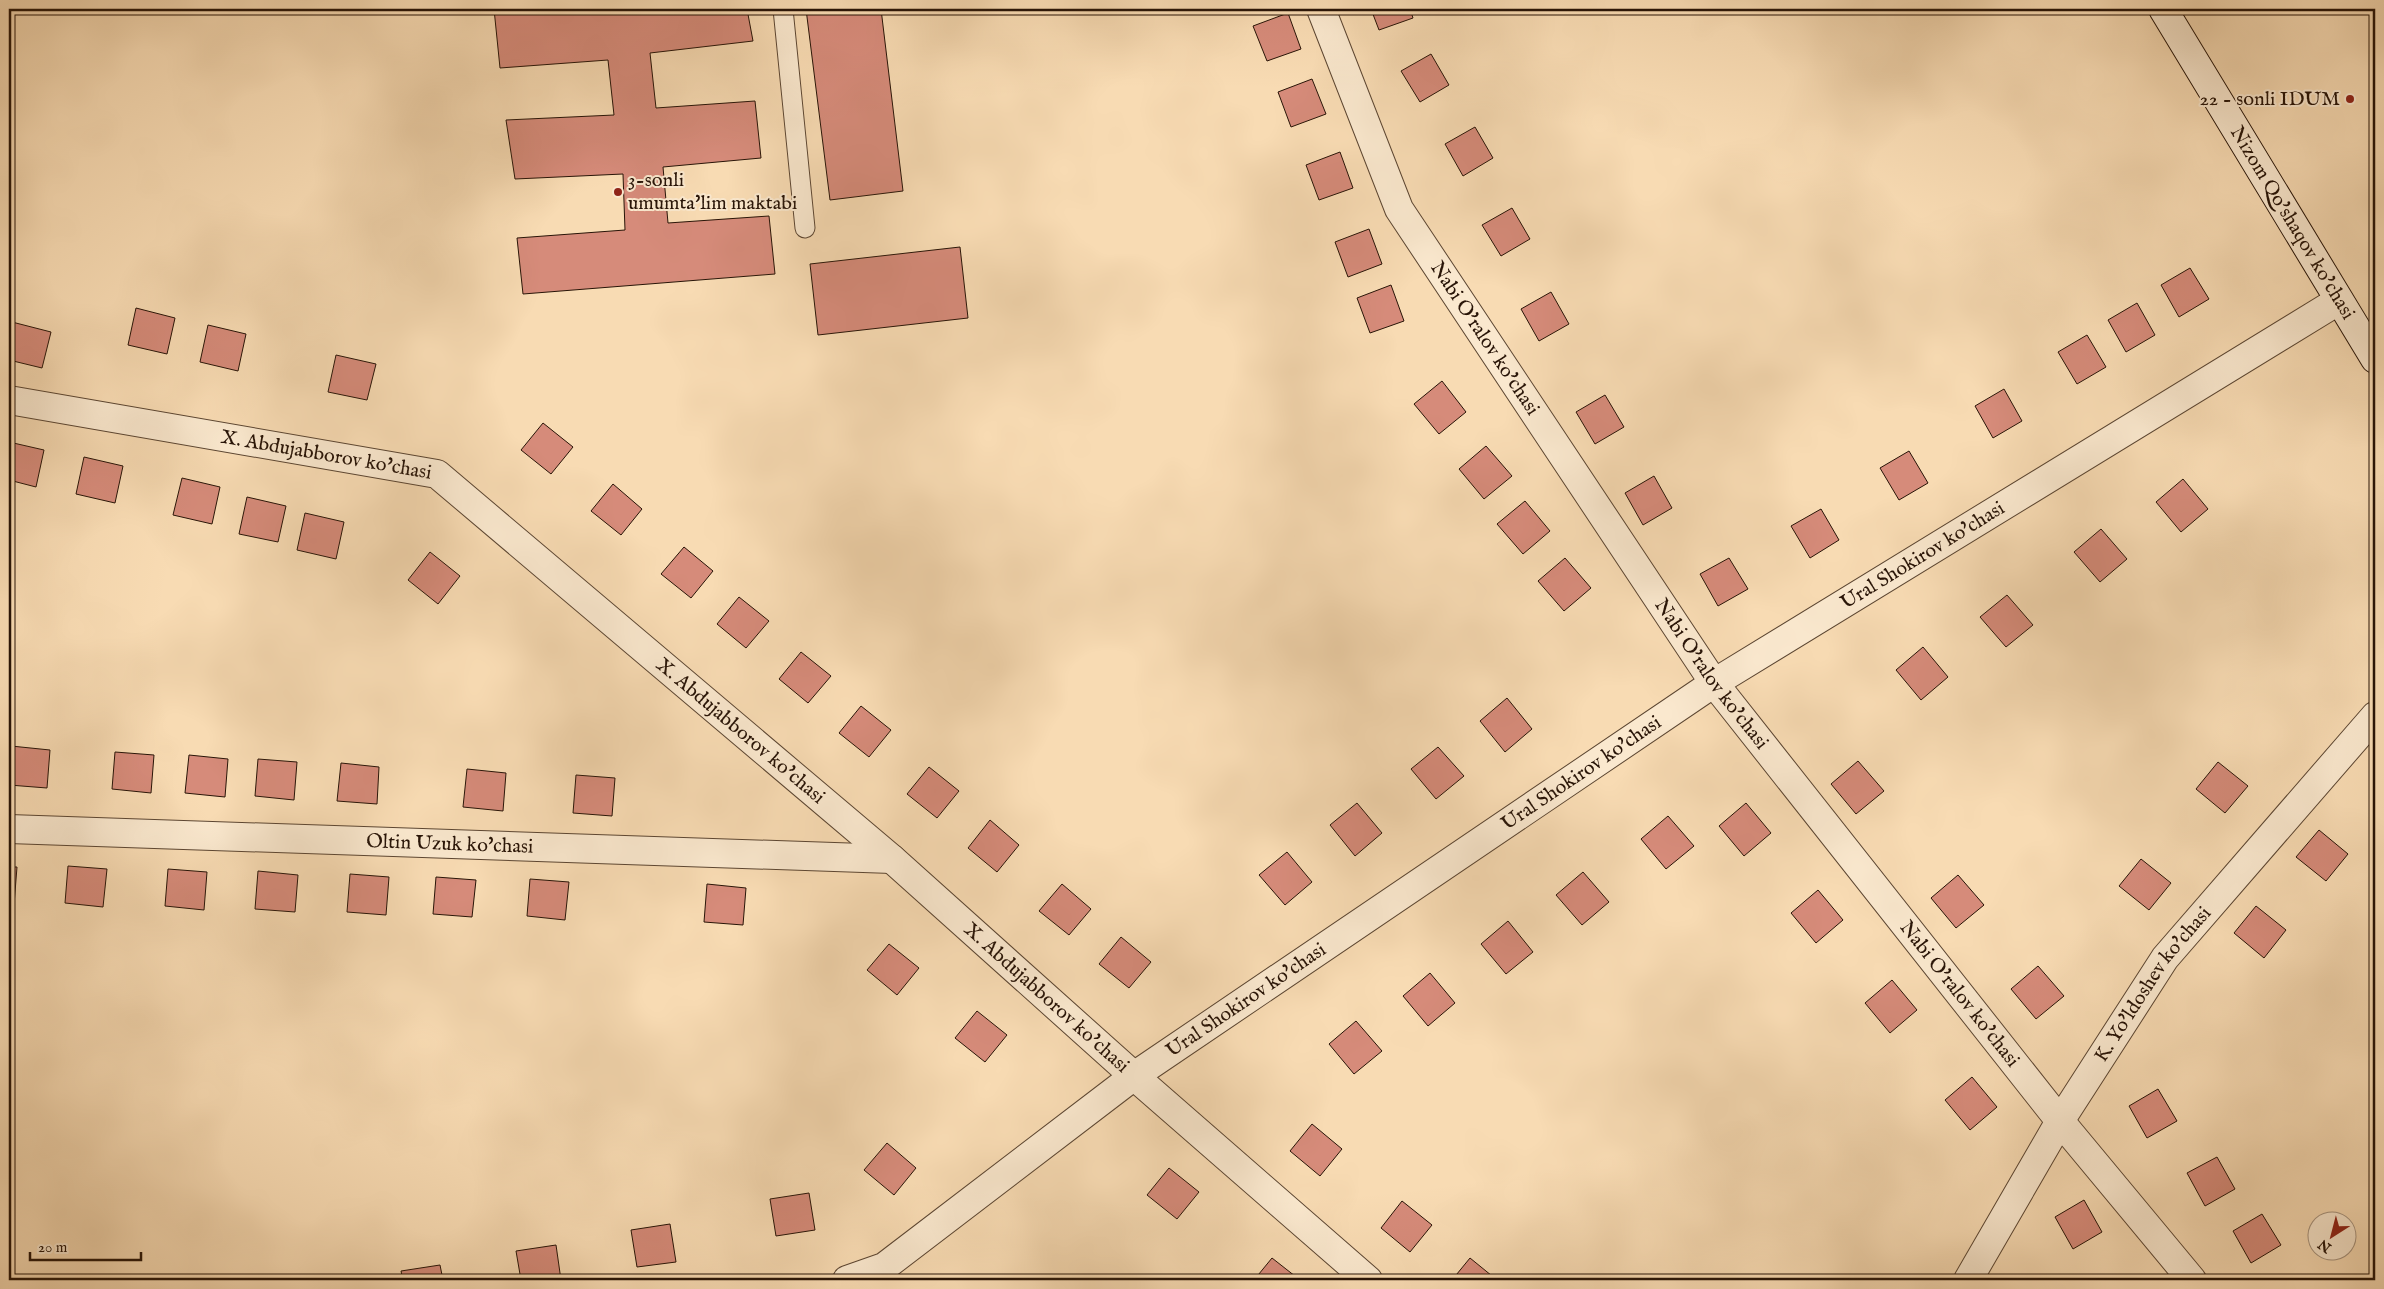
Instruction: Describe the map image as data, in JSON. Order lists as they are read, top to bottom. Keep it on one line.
{"streets":{"street":["Nizom Qo'shaqov ko'chasi","Nabi O'ralov ko'chasi","X. Abdujabborov ko'chasi","Ural Shokirov ko'chasi","Oltin Uzuk ko'chasi","K. Yo'ldoshev ko'chasi"]},"crossings":[["Nizom Qo'shaqov ko'chasi","Ural Shokirov ko'chasi"],["Nabi O'ralov ko'chasi","Ural Shokirov ko'chasi"],["Nabi O'ralov ko'chasi","K. Yo'ldoshev ko'chasi"],["X. Abdujabborov ko'chasi","Ural Shokirov ko'chasi"],["X. Abdujabborov ko'chasi","Oltin Uzuk ko'chasi"]],"places":["22 - sonli IDUM","3-sonli umumta'lim maktabi"],"scale_bar":"20 m","north":"bottom left"}
